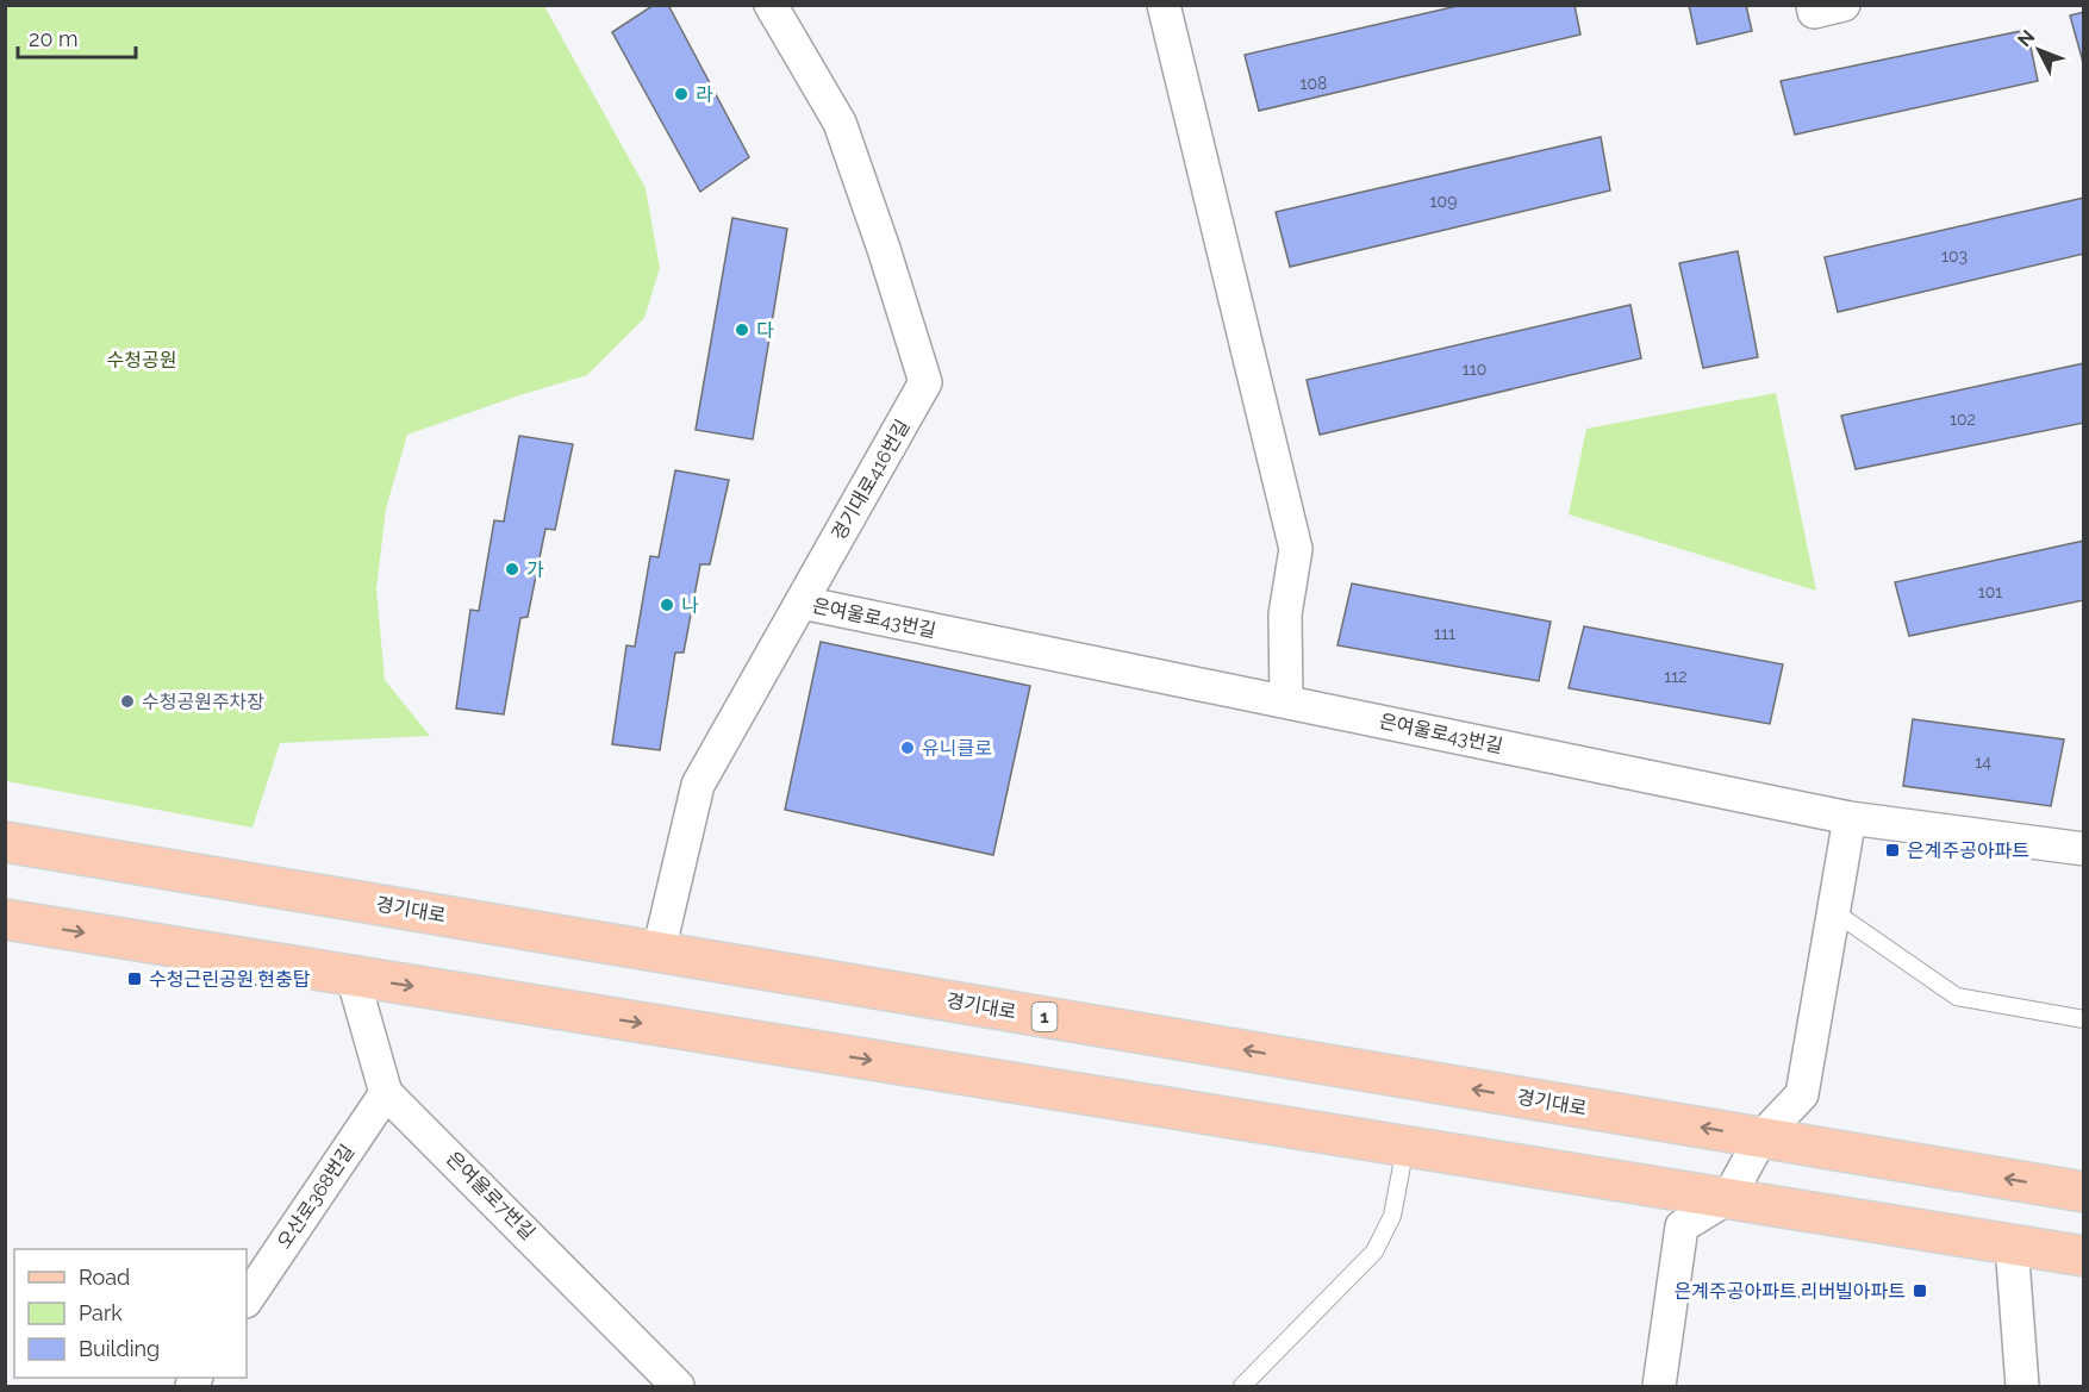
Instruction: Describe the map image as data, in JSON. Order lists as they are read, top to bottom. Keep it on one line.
{"streets":{"main road":["경기대로","1"],"street":["경기대로416번길","은여울로43번길","은여울로7번길","오산로368번길"]},"crossings":[["경기대로416번길","은여울로43번길"],["경기대로416번길","경기대로"],["은여울로7번길","오산로368번길"]],"parks":["수청공원"],"places":{"other":["라","다","가","나","수청공원주차장","유니클로"],"transit":["은계주공아파트","수청근린공원.현충탑","은계주공아파트.리버빌아파트"]},"house_numbers":["108","109","103","110","102","101","111","112","14"],"legend":["Road","Park","Building"],"scale_bar":"20 m","north":"top left"}
